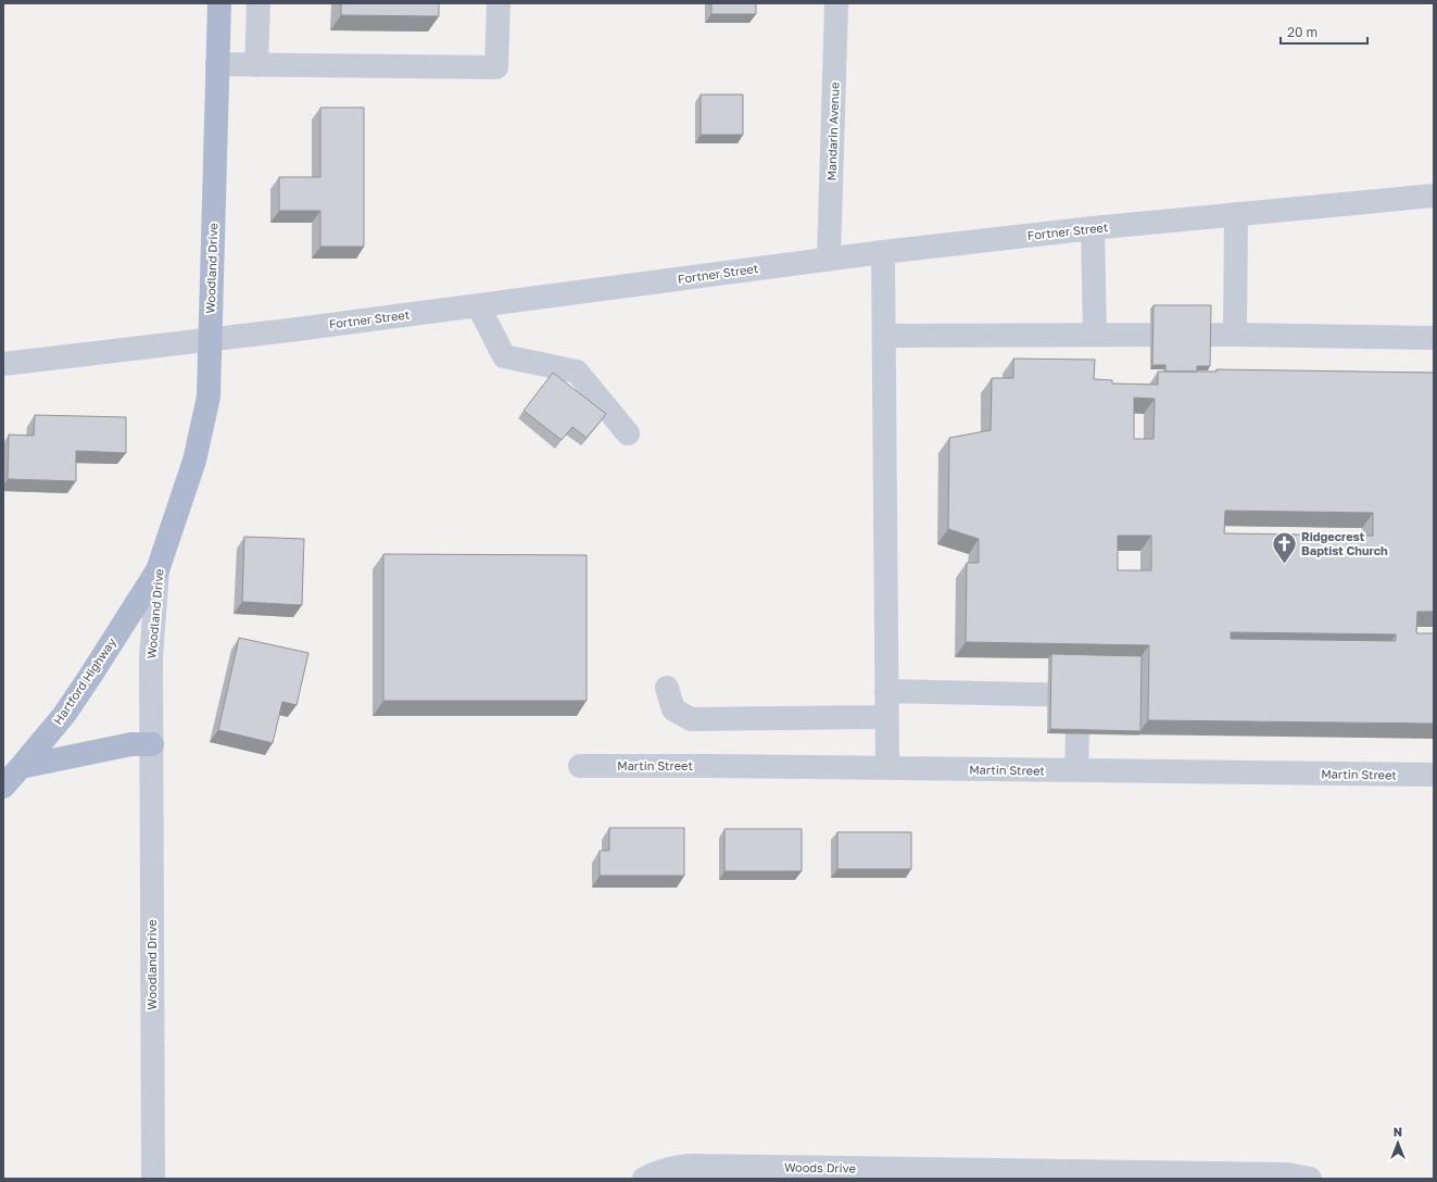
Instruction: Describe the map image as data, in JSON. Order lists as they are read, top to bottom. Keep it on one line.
{"streets":{"main road":["Woodland Drive","Hartford Highway"],"street":["Mandarin Avenue","Fortner Street","Martin Street","Woods Drive"]},"crossings":[["Mandarin Avenue","Fortner Street"],["Fortner Street","Woodland Drive"],["Woodland Drive","Hartford Highway"]],"places":{"church":["Ridgecrest Baptist Church"]},"scale_bar":"20 m","north":"top"}
